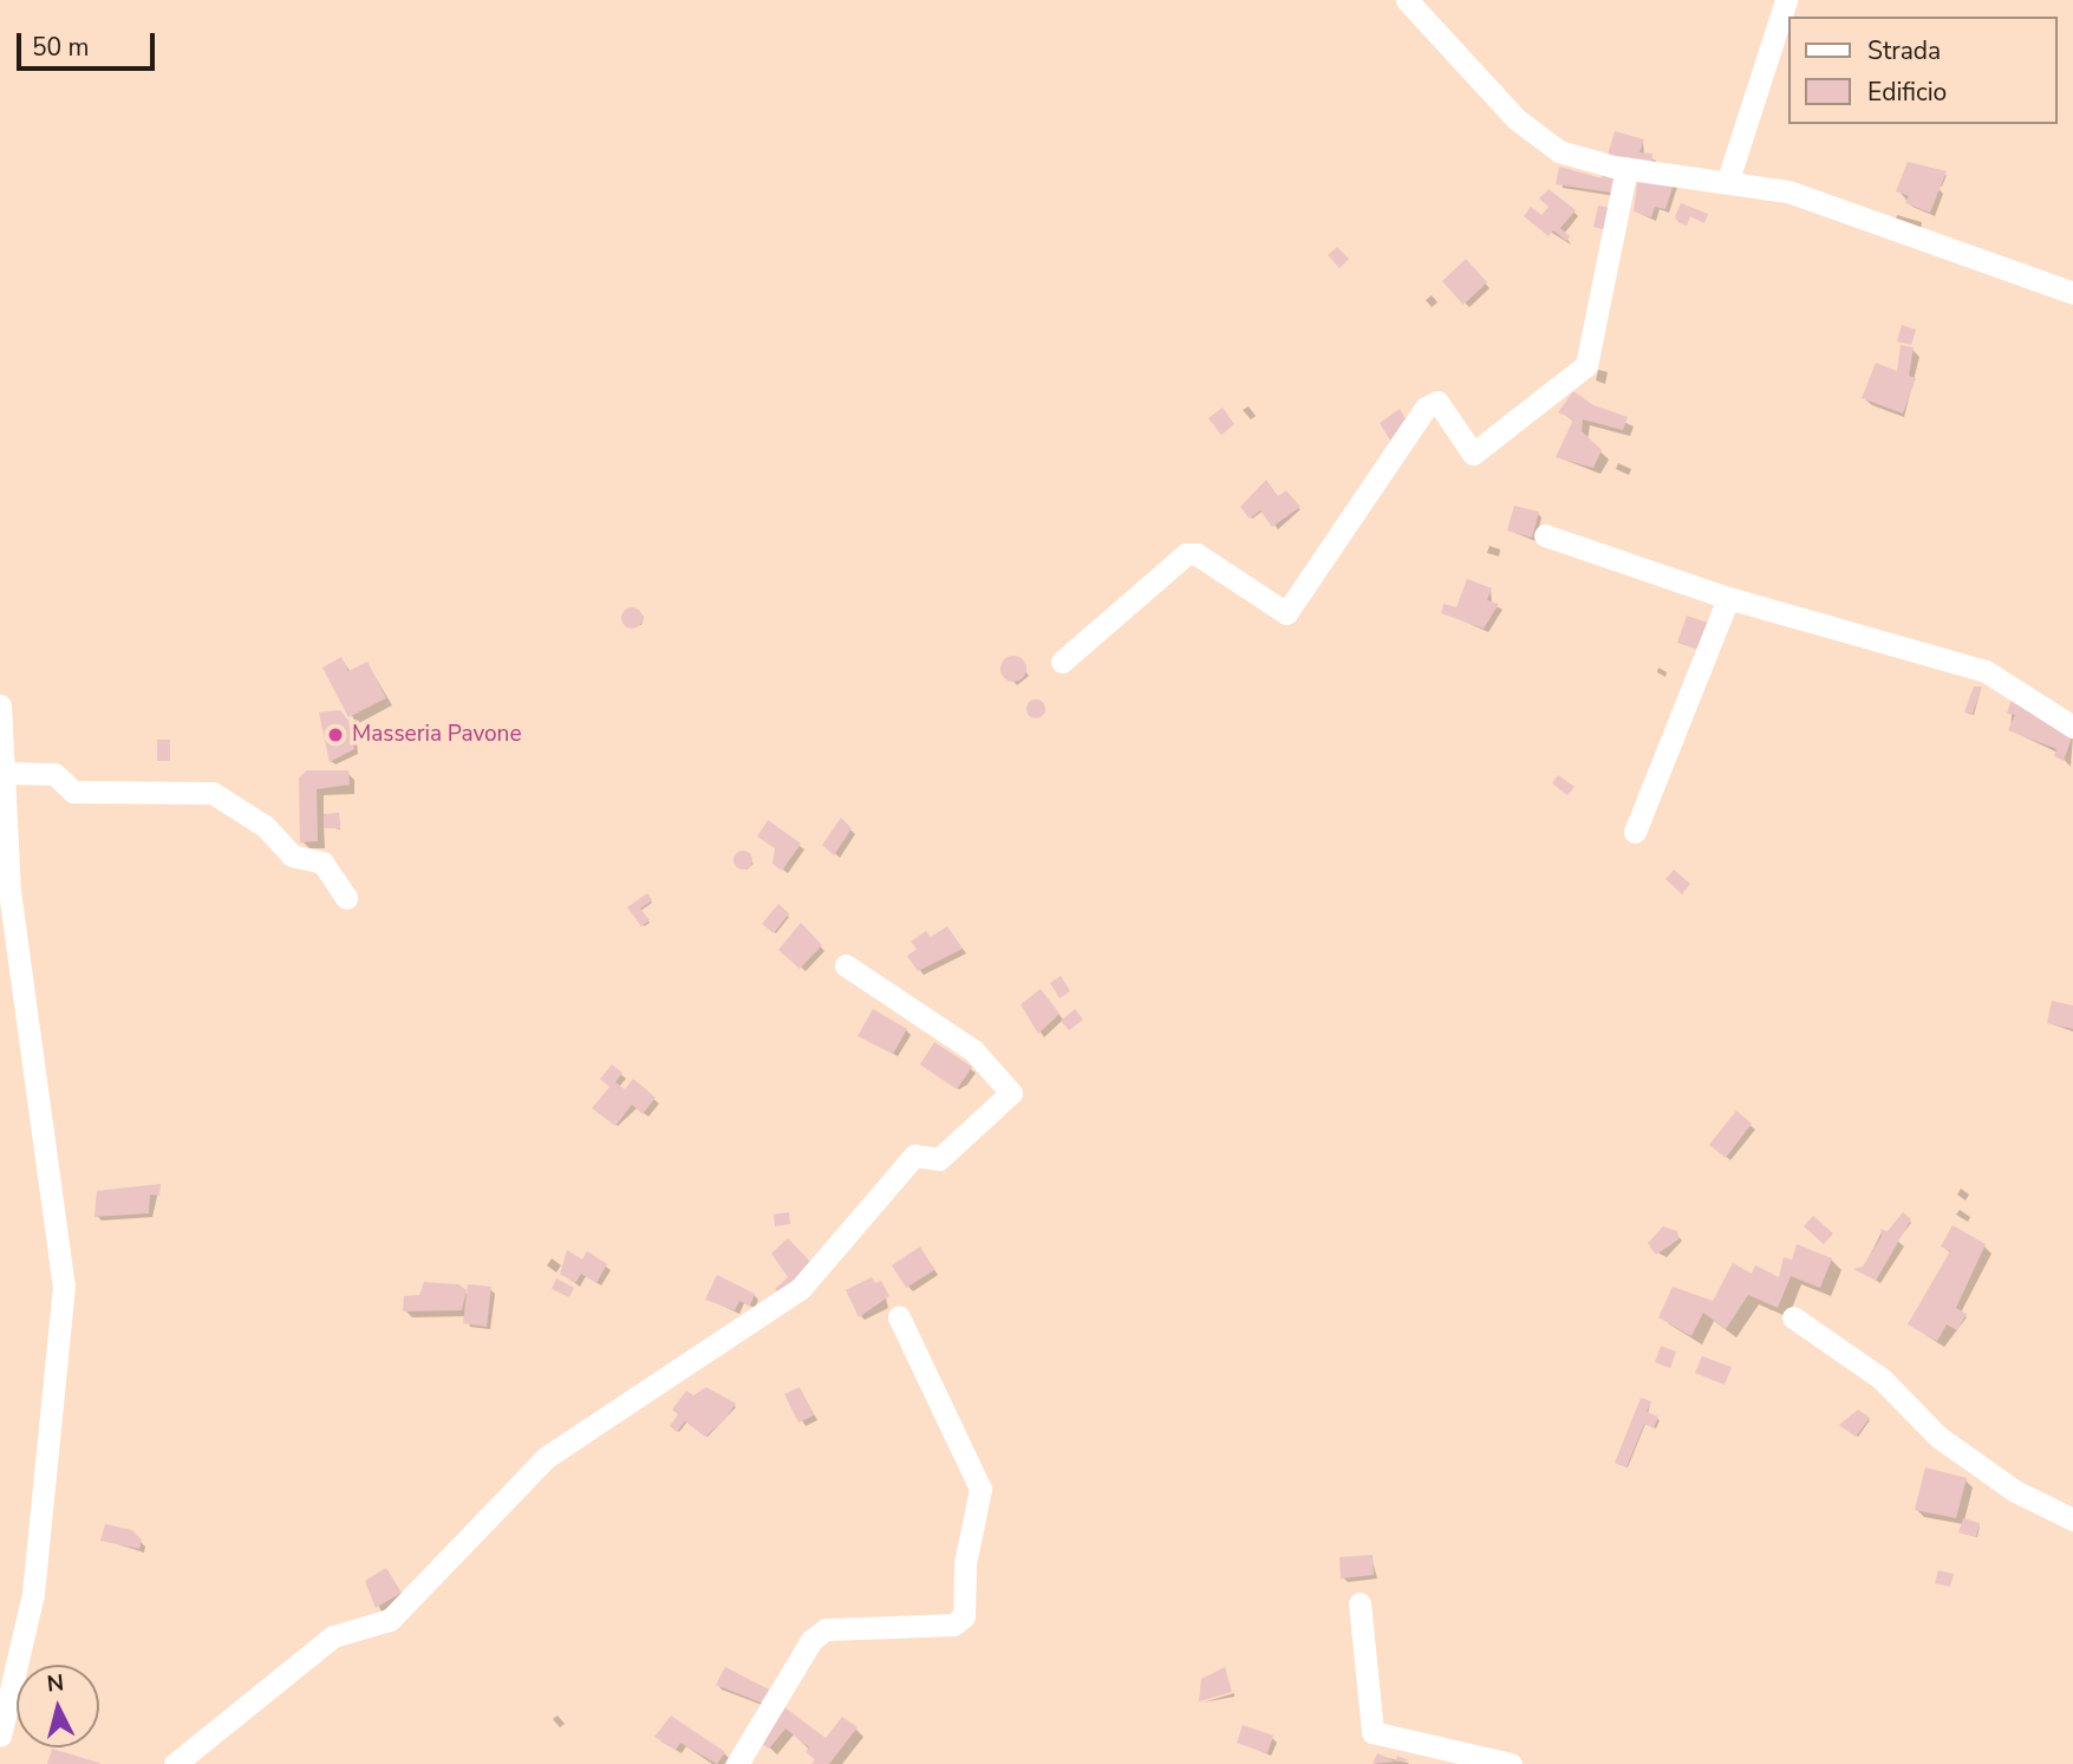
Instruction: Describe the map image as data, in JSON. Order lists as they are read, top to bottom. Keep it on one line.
{"places":["Masseria Pavone"],"legend":["Strada","Edificio"],"scale_bar":"50 m","north":"top"}
